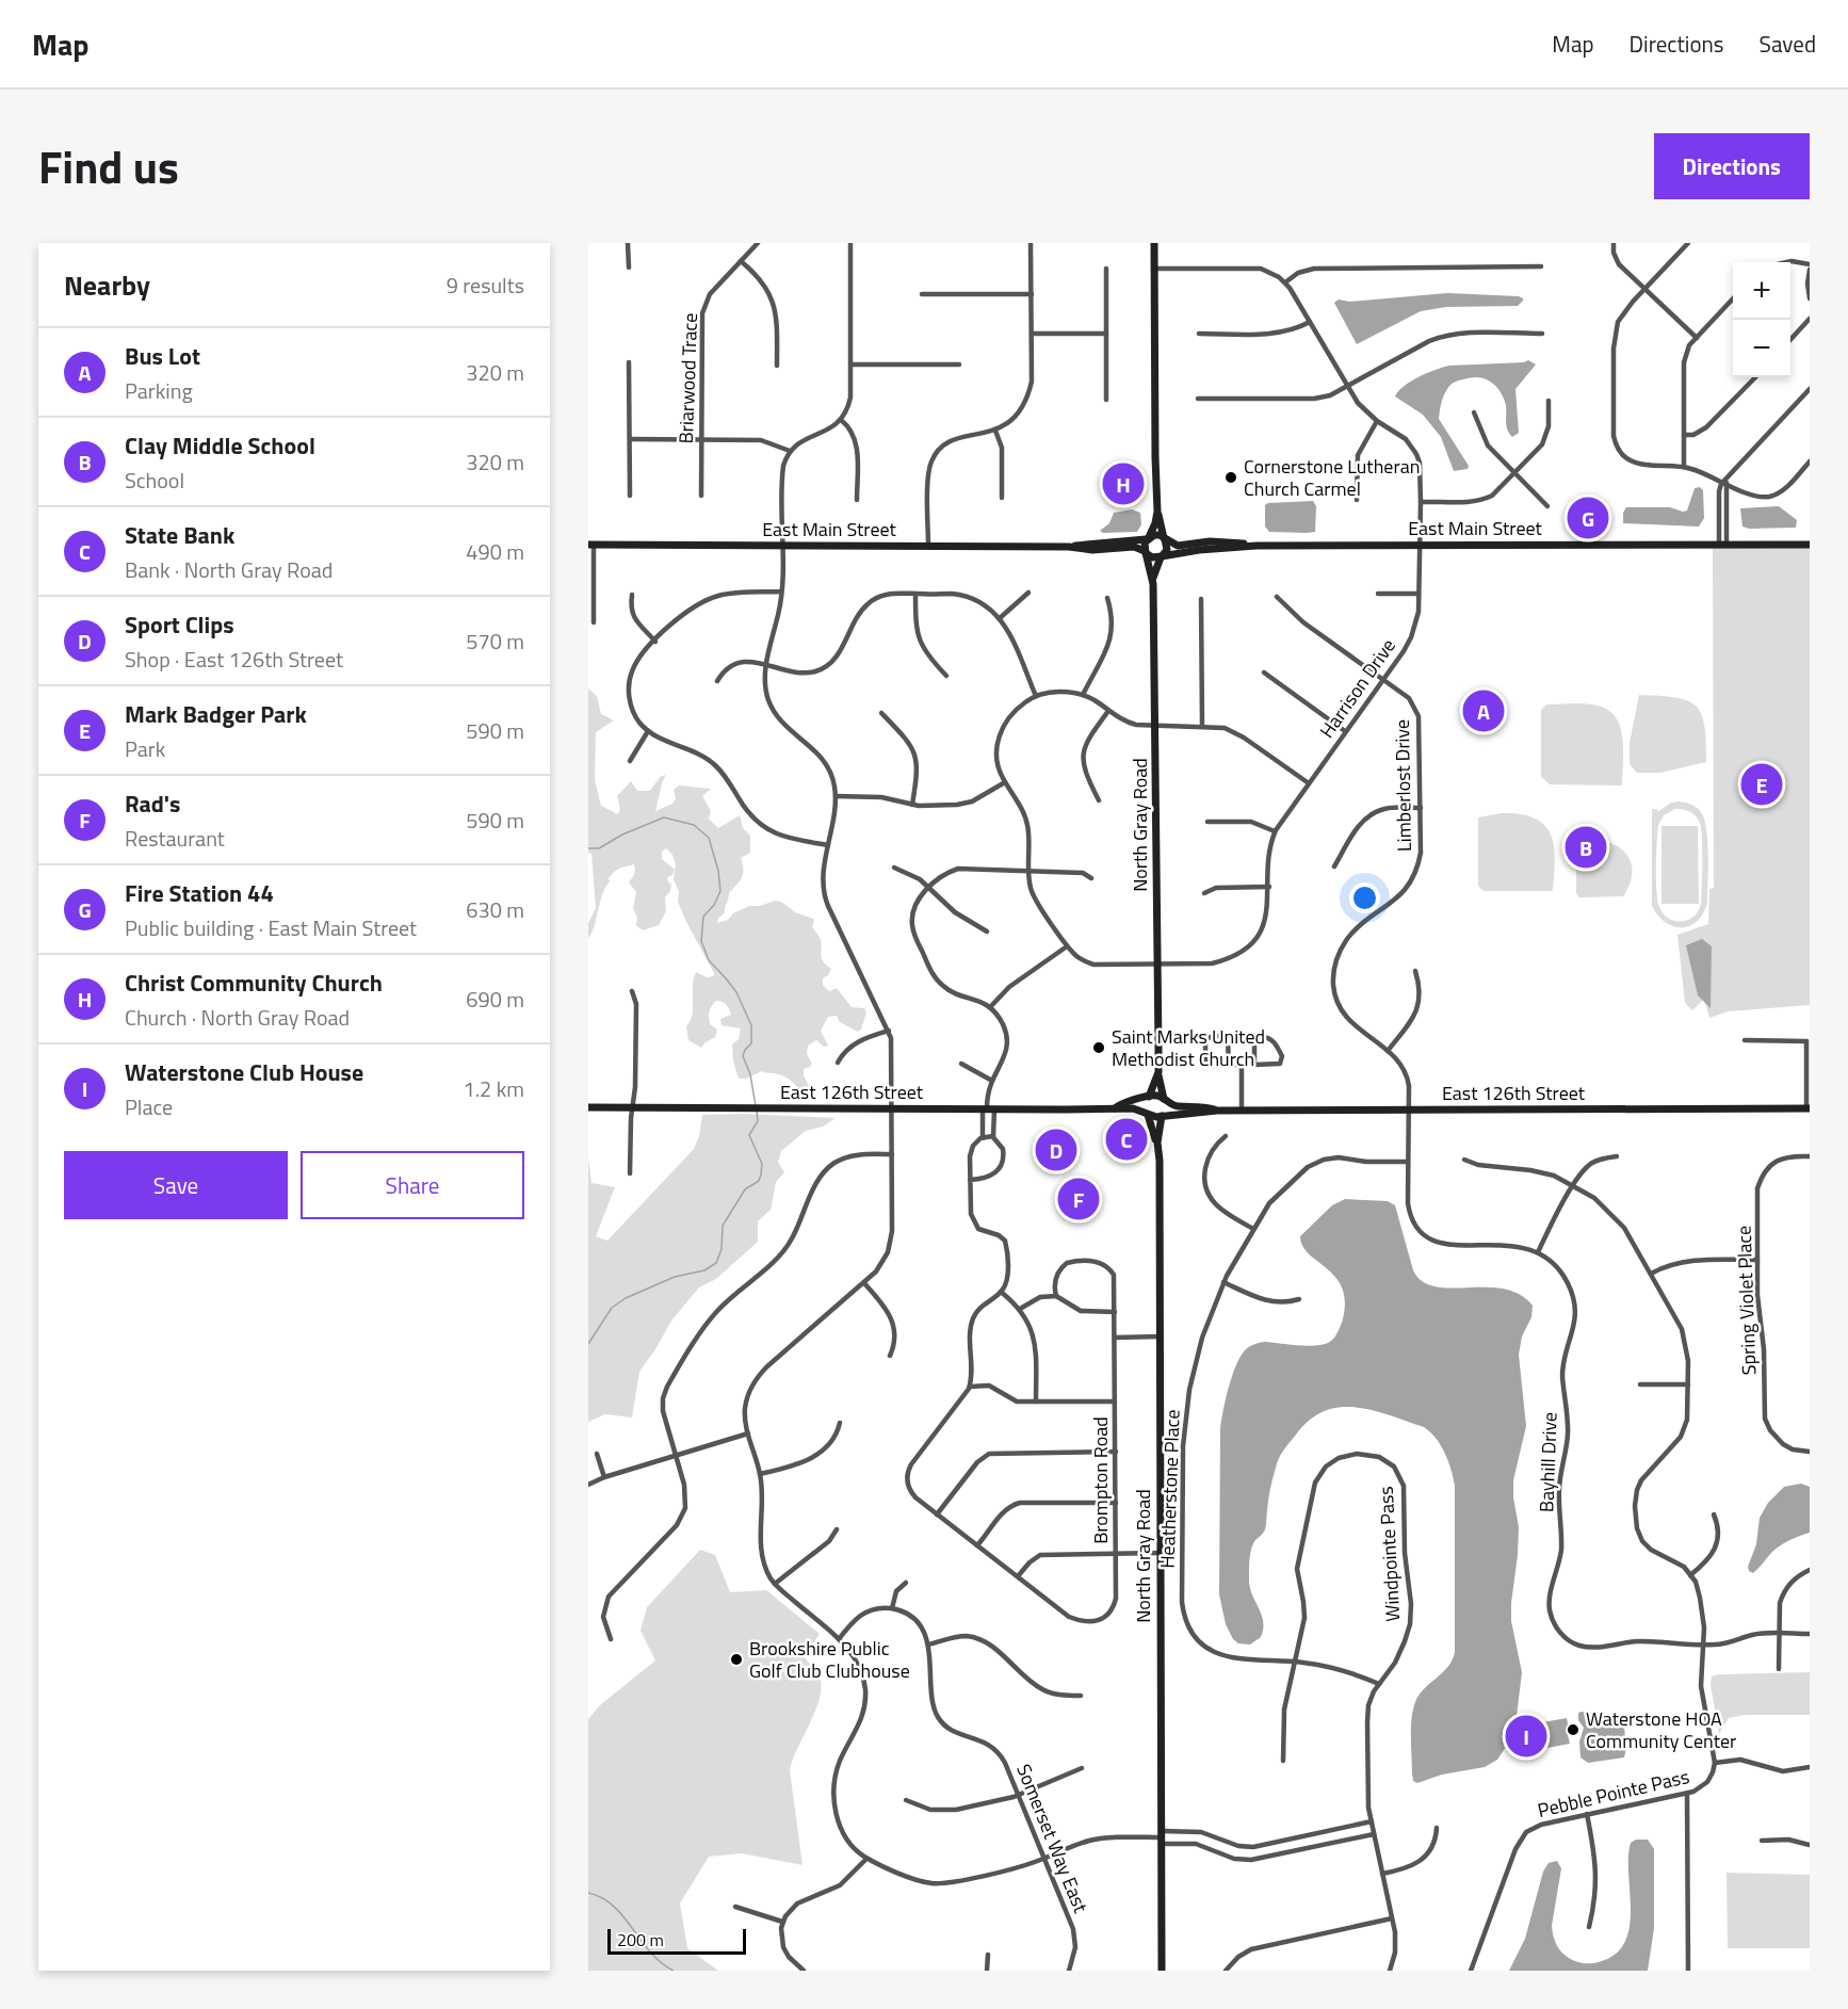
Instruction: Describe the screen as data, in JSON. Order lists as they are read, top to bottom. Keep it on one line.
{"streets":{"street":["Briarwood Trace","East Main Street","Harrison Drive","Limberlost Drive","North Gray Road","East 126th Street","Spring Violet Place","Bayhill Drive","Brompton Road","Heatherstone Place","Windpointe Pass","Pebble Pointe Pass","Somerset Way East"]},"crossings":[["East Main Street","Harrison Drive"],["East Main Street","North Gray Road"],["Harrison Drive","Limberlost Drive"],["Harrison Drive","North Gray Road"],["Limberlost Drive","East 126th Street"],["Limberlost Drive","Bayhill Drive"],["North Gray Road","East 126th Street"],["East 126th Street","Bayhill Drive"],["Bayhill Drive","Heatherstone Place"],["Bayhill Drive","Pebble Pointe Pass"],["Heatherstone Place","Windpointe Pass"]],"places":["Cornerstone Lutheran Church Carmel","Saint Marks United Methodist Church","Brookshire Public Golf Club Clubhouse","Waterstone HOA Community Center"],"scale_bar":"200 m","page":{"header":"Map","nav":["Map","Directions","Saved"],"title":"Find us","buttons":["Directions",["Save","Share"]],"heading":["Nearby","9 results"],"map_buttons":["+","−"],"list":[{"mark":"A","name":"Bus Lot","note":"Parking","value":"320 m"},{"mark":"B","name":"Clay Middle School","note":"School","value":"320 m"},{"mark":"C","name":"State Bank","note":"Bank · North Gray Road","value":"490 m"},{"mark":"D","name":"Sport Clips","note":"Shop · East 126th Street","value":"570 m"},{"mark":"E","name":"Mark Badger Park","note":"Park","value":"590 m"},{"mark":"F","name":"Rad's","note":"Restaurant","value":"590 m"},{"mark":"G","name":"Fire Station 44","note":"Public building · East Main Street","value":"630 m"},{"mark":"H","name":"Christ Community Church","note":"Church · North Gray Road","value":"690 m"},{"mark":"I","name":"Waterstone Club House","note":"Place","value":"1.2 km"}],"pins":["H","G","A","E","B","C","D","F","I"],"scale":"200 m"}}
